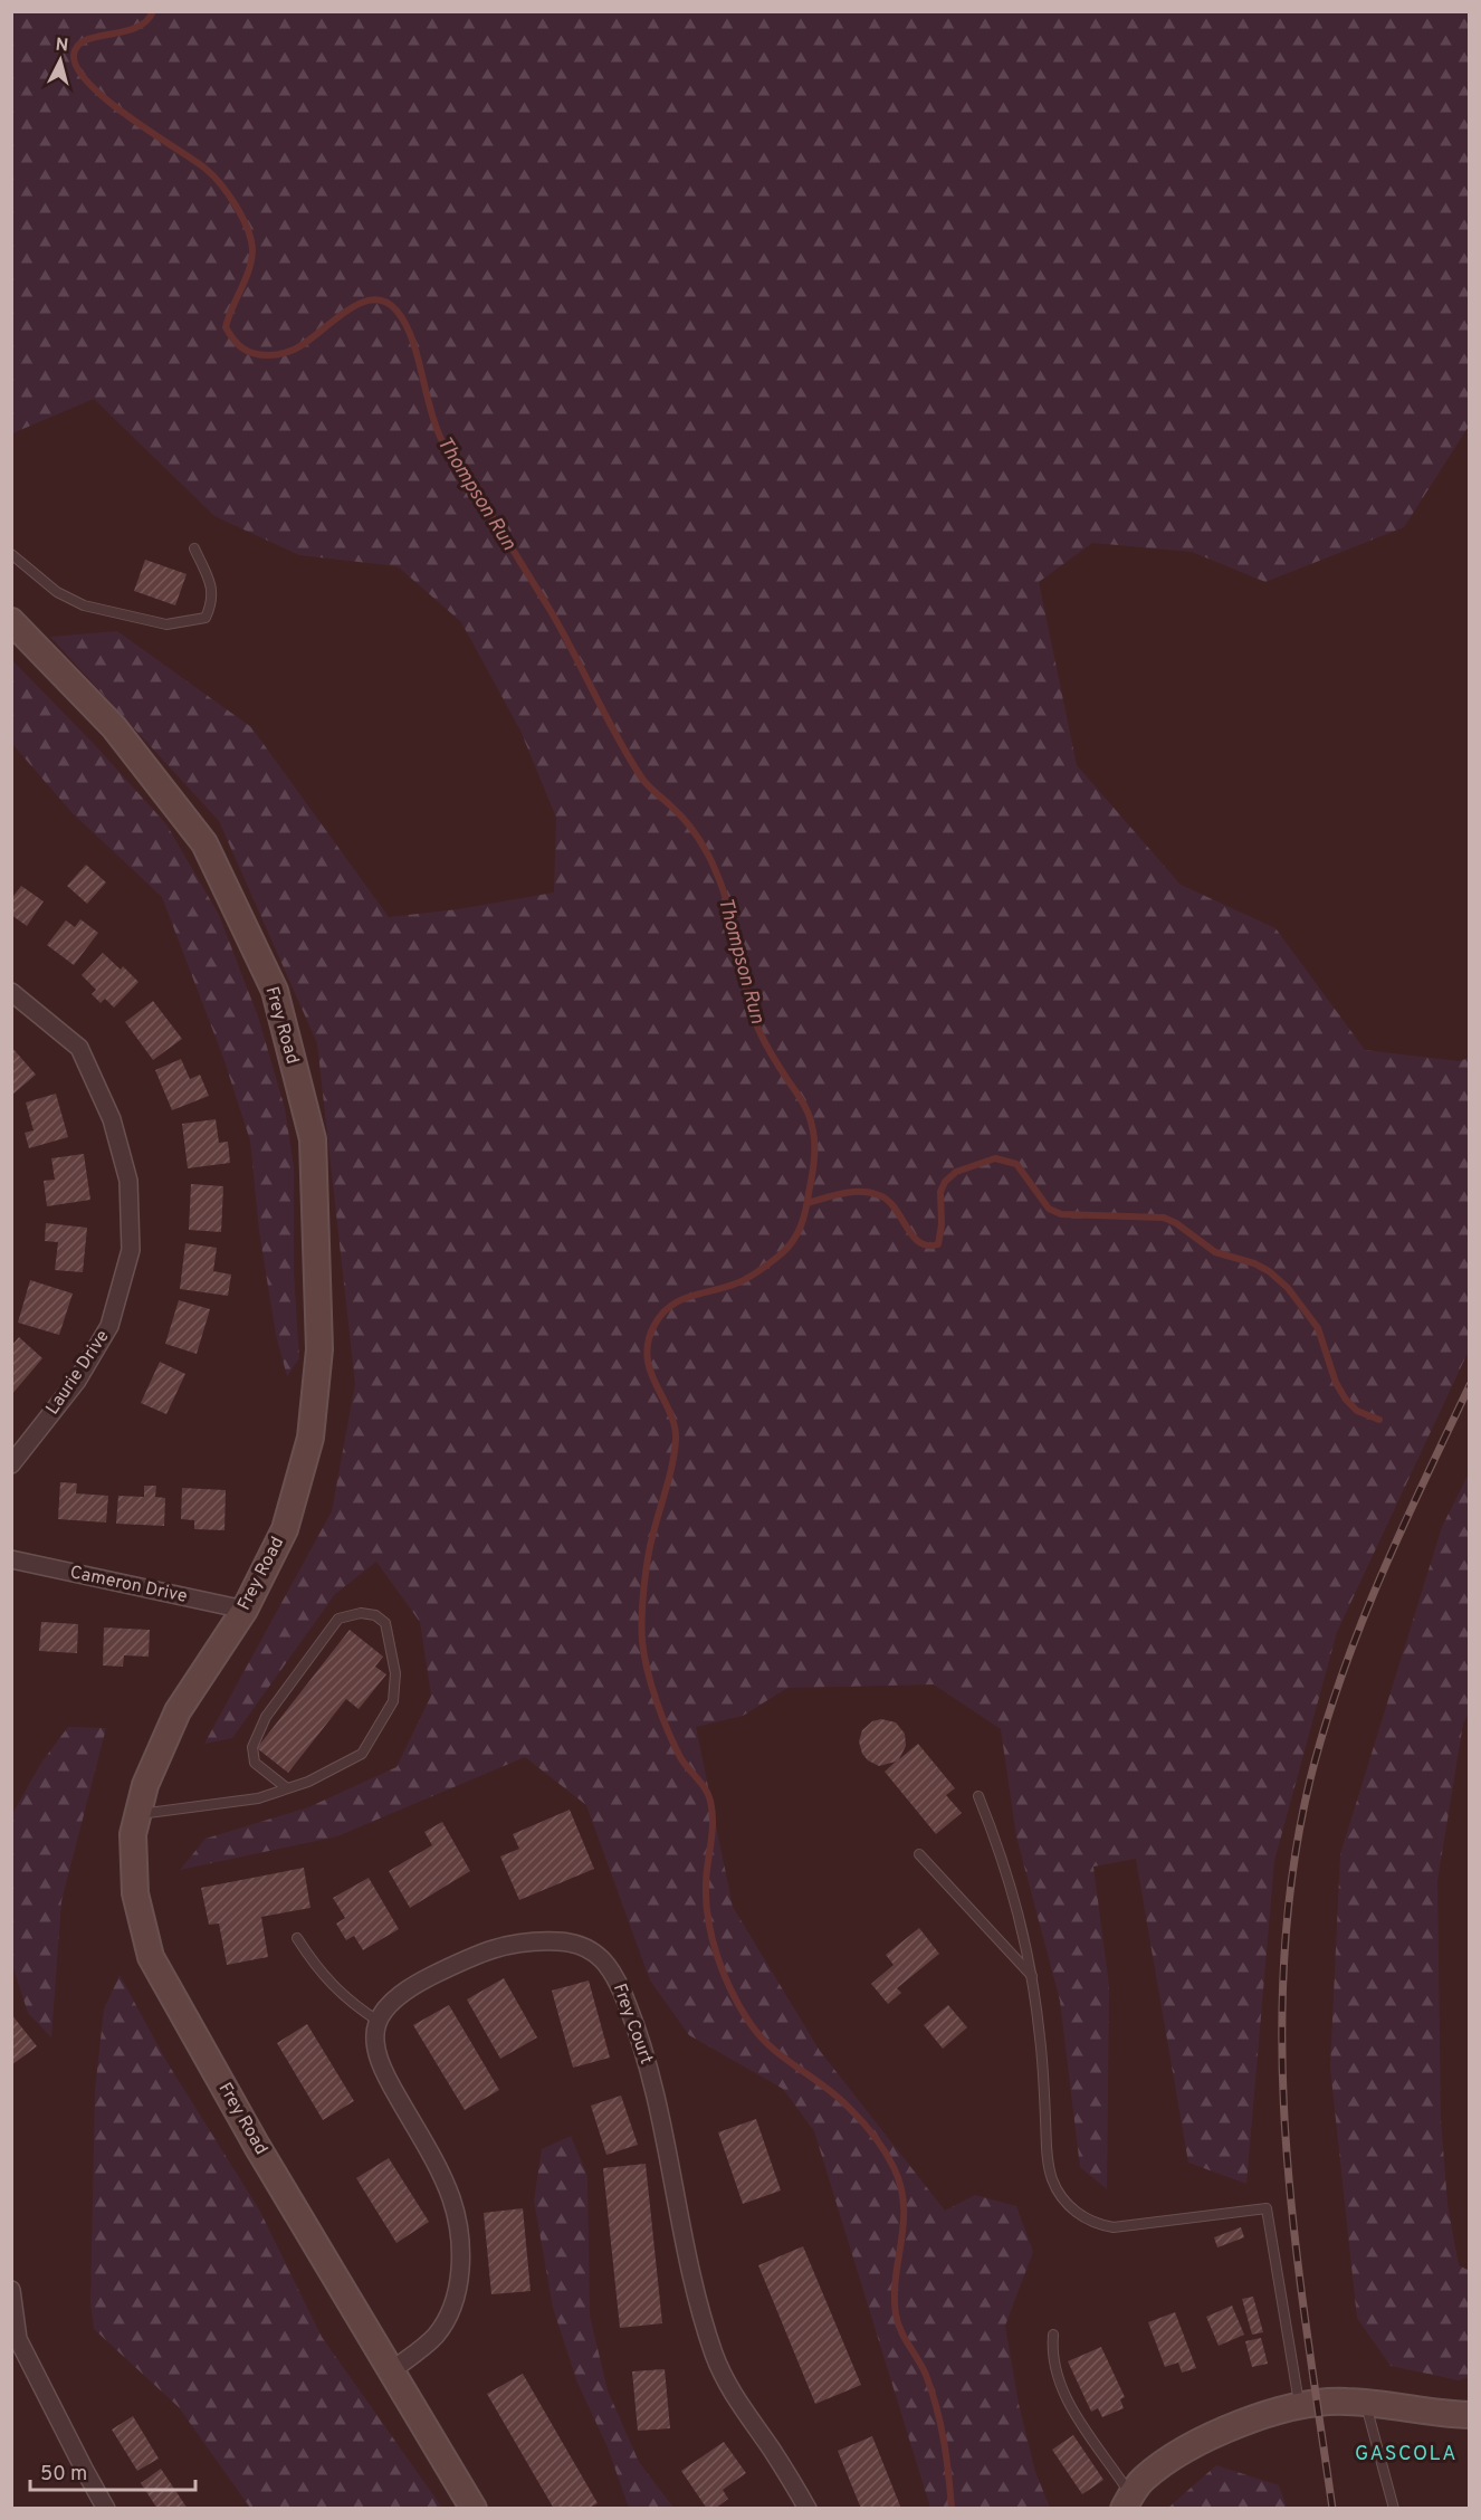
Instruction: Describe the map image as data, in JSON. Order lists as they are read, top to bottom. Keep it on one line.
{"streets":{"street":["Frey Road","Laurie Drive","Cameron Drive","Frey Court"]},"crossings":[["Frey Road","Cameron Drive"]],"districts":["GASCOLA"],"water":["Thompson Run"],"scale_bar":"50 m","north":"top"}
